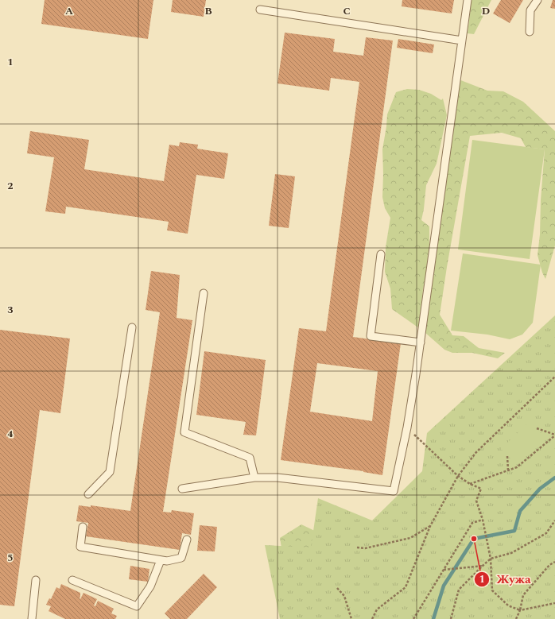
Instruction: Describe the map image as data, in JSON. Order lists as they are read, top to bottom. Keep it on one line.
{"places":["Жужа"],"grid":{"columns":["A","B","C","D"],"rows":["1","2","3","4","5"]}}
